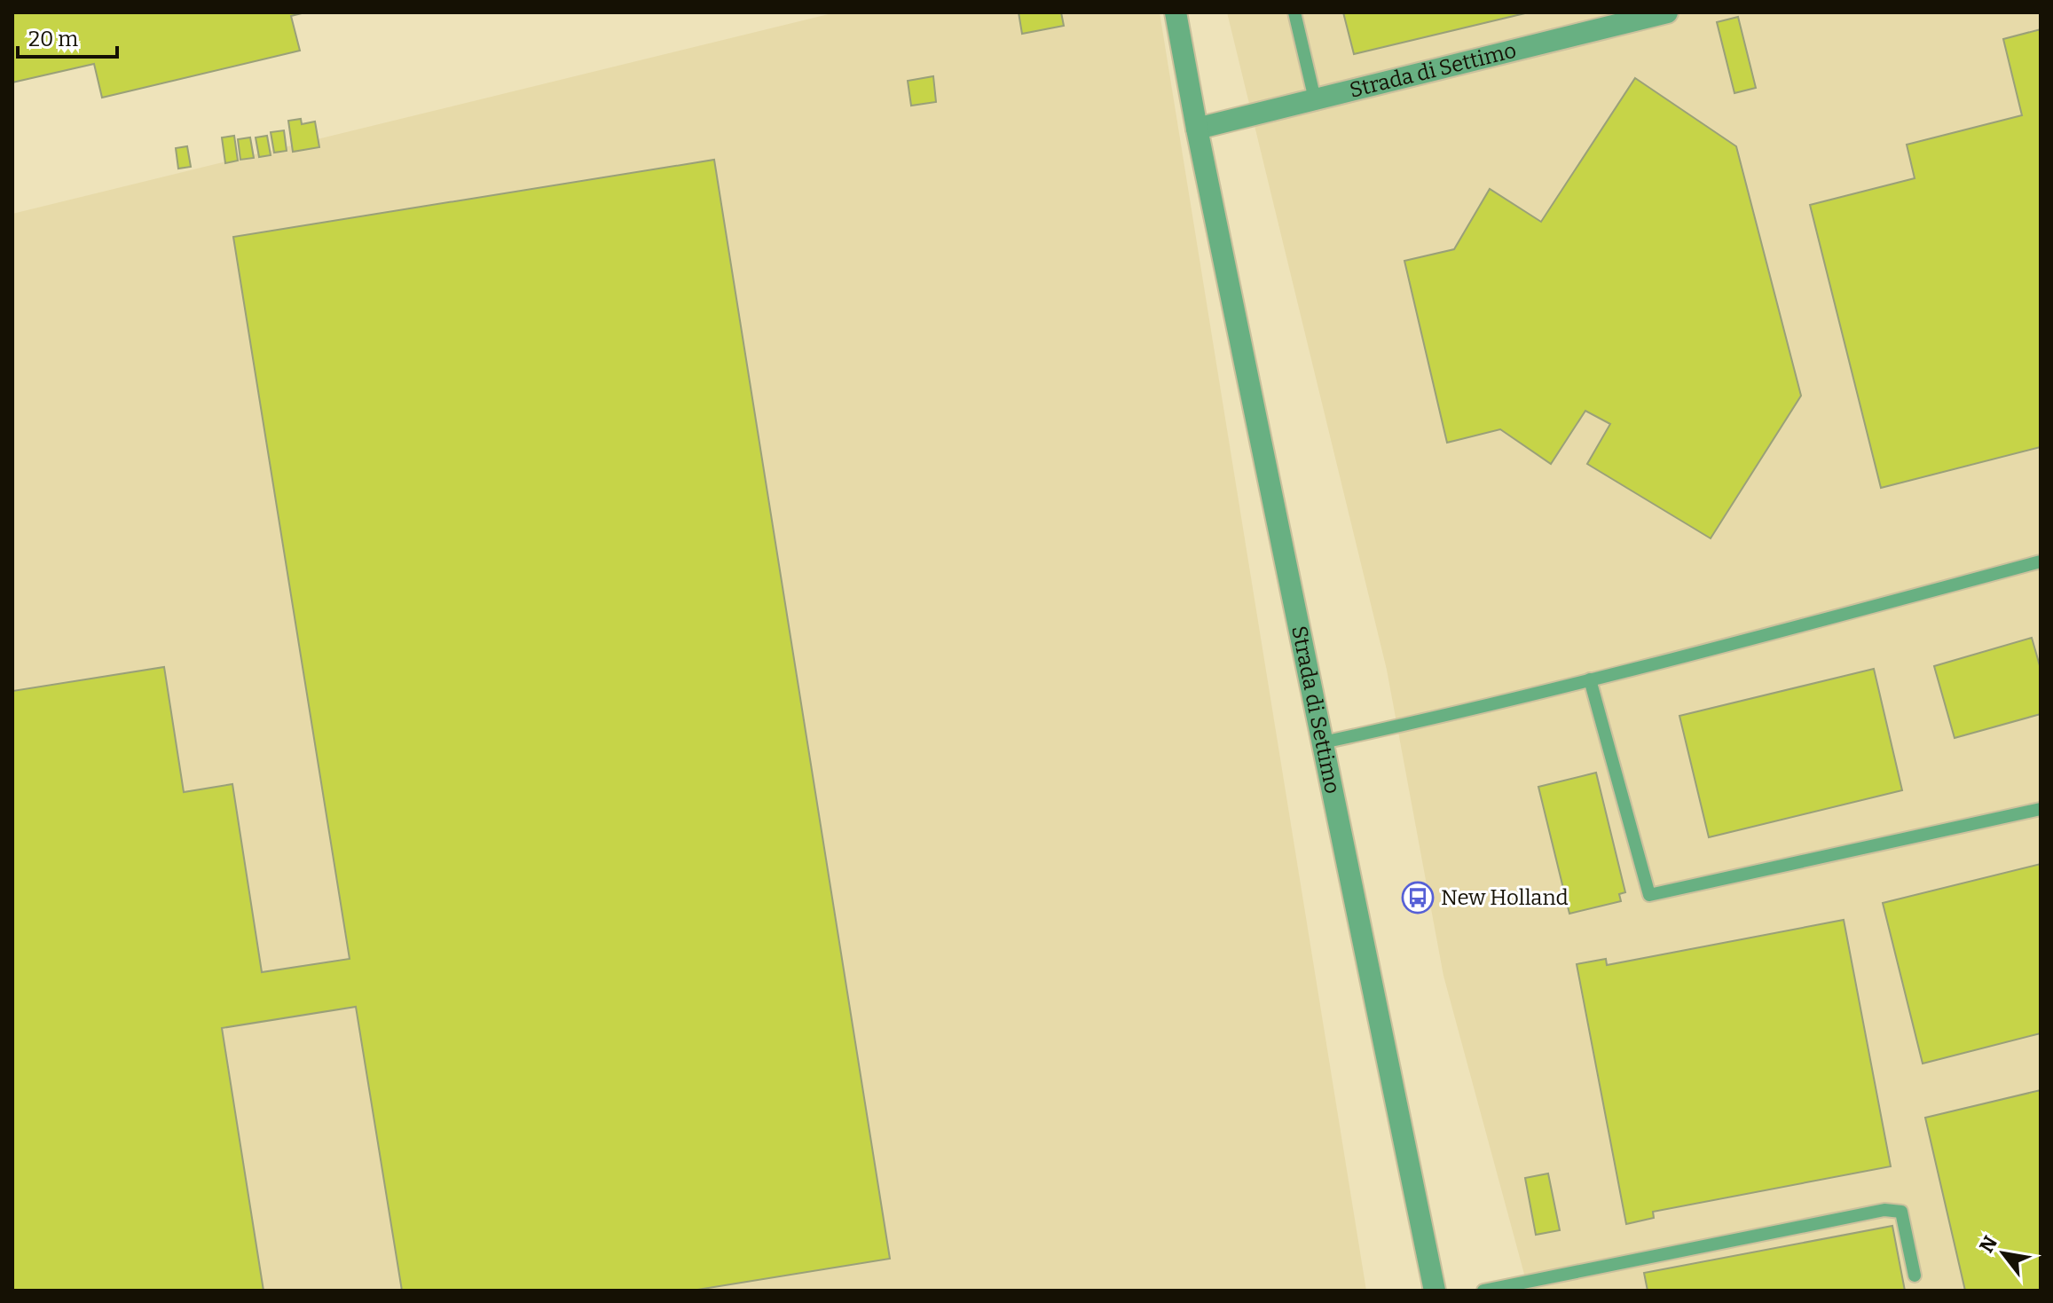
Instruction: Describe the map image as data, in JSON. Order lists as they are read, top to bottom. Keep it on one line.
{"streets":{"street":["Strada di Settimo"]},"places":{"bus stop":["New Holland"]},"scale_bar":"20 m","north":"top left"}
